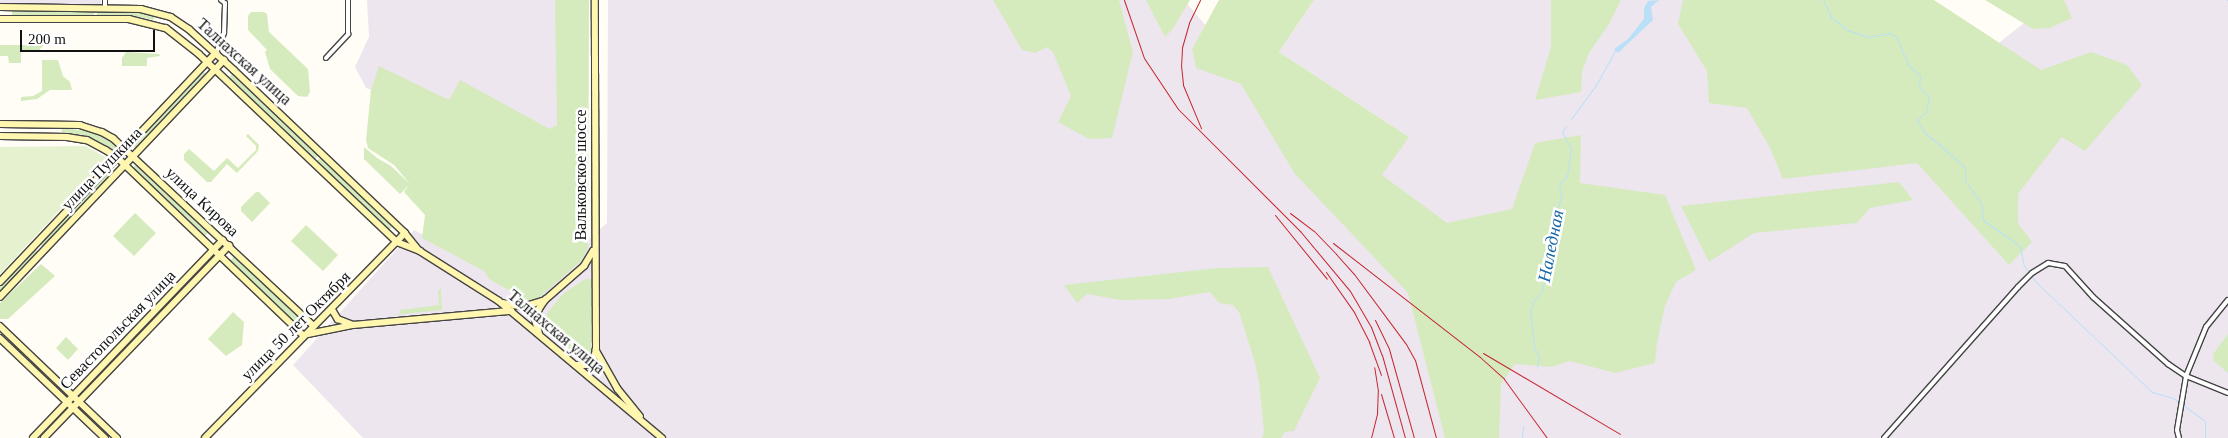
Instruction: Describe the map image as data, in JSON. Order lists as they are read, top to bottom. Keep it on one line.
{"streets":{"street":["Талнахская улица","улица Пушкина","Вальковское шоссе","улица Кирова","улица 50 лет Октября","Севастопольская улица"]},"crossings":[["Талнахская улица","улица Пушкина"],["Талнахская улица","Вальковское шоссе"],["Талнахская улица","улица 50 лет Октября"],["улица Пушкина","улица Кирова"],["улица Кирова","улица 50 лет Октября"],["улица Кирова","Севастопольская улица"]],"water":["Наледная"],"scale_bar":"200 m"}
